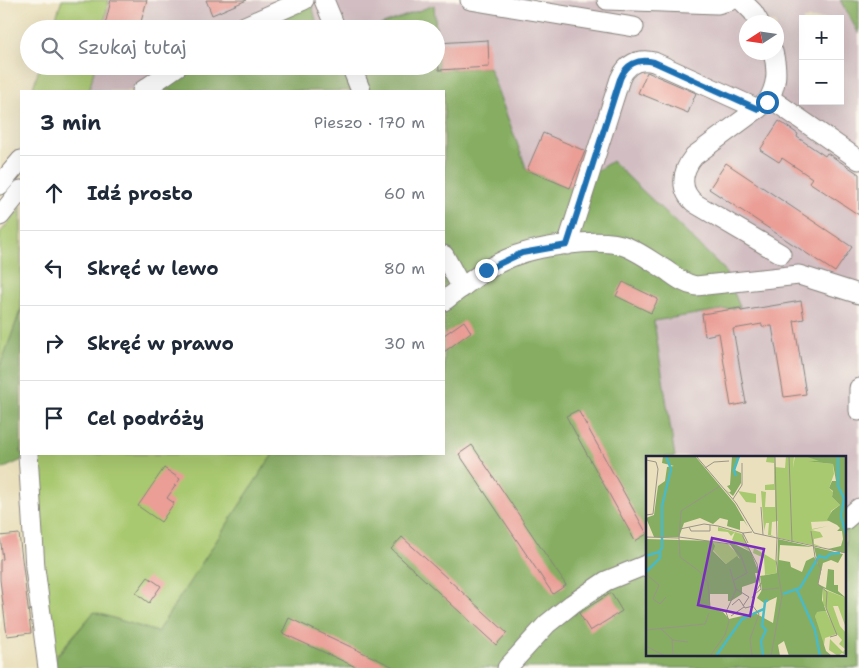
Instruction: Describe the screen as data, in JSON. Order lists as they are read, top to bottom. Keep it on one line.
{"north":"left","page":{"map_buttons":["+","−"],"search":"Szukaj tutaj","heading":["3 min","Pieszo · 170 m"],"list":[["Idź prosto","60 m"],["Skręć w lewo","80 m"],["Skręć w prawo","30 m"],"Cel podróży"]}}
